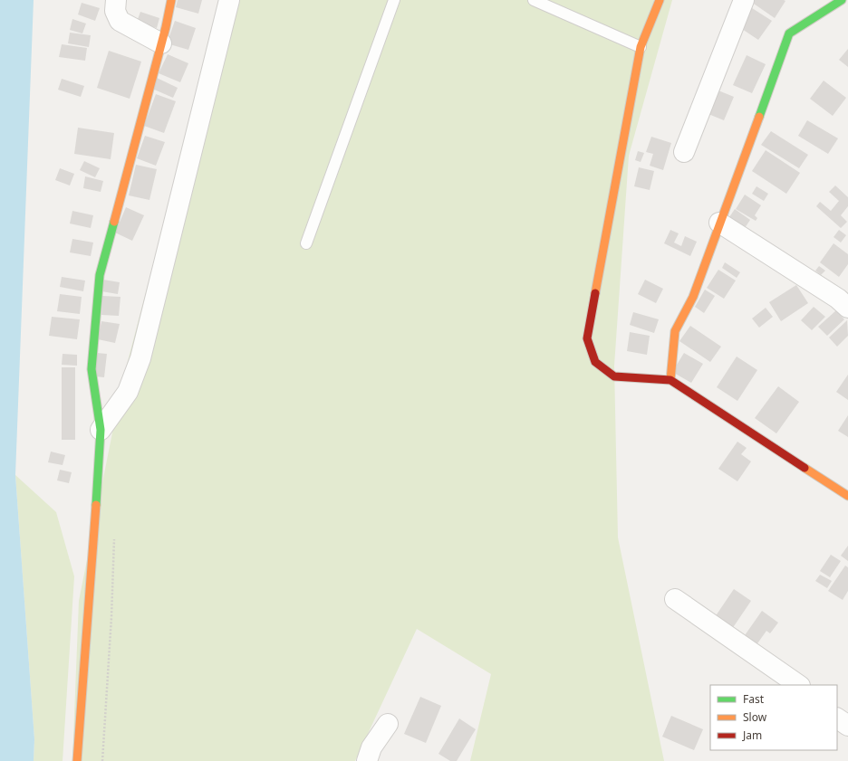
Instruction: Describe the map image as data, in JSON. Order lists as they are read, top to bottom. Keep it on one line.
{"legend":["Fast","Slow","Jam"]}
